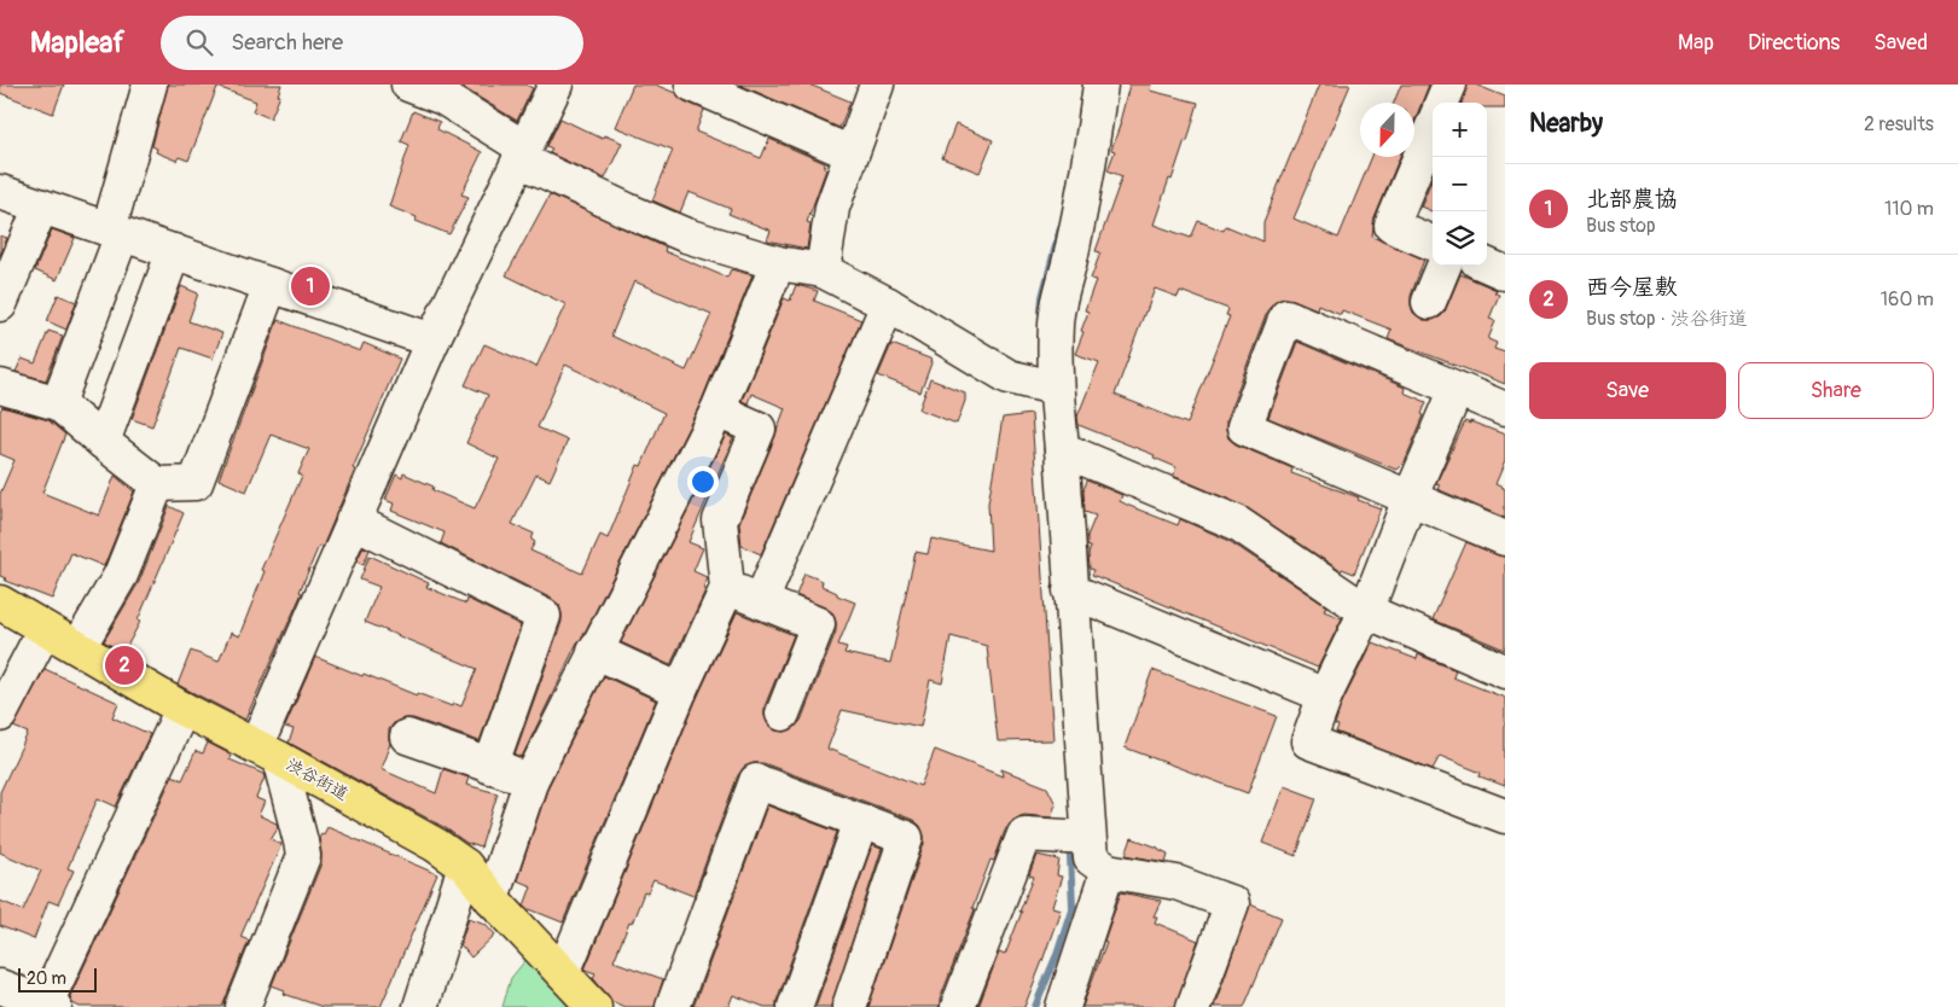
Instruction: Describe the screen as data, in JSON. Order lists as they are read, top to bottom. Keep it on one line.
{"streets":{"main road":["渋谷街道"]},"scale_bar":"20 m","north":"bottom","page":{"header":"Mapleaf","search":"Search here","nav":["Map","Directions","Saved"],"heading":["Nearby","2 results"],"map_buttons":["+","−"],"list":[{"mark":"1","name":"北部農協","note":"Bus stop","value":"110 m"},{"mark":"2","name":"西今屋敷","note":"Bus stop · 渋谷街道","value":"160 m"}],"pins":["1","2"],"buttons":["Save","Share"],"scale":"20 m"}}
